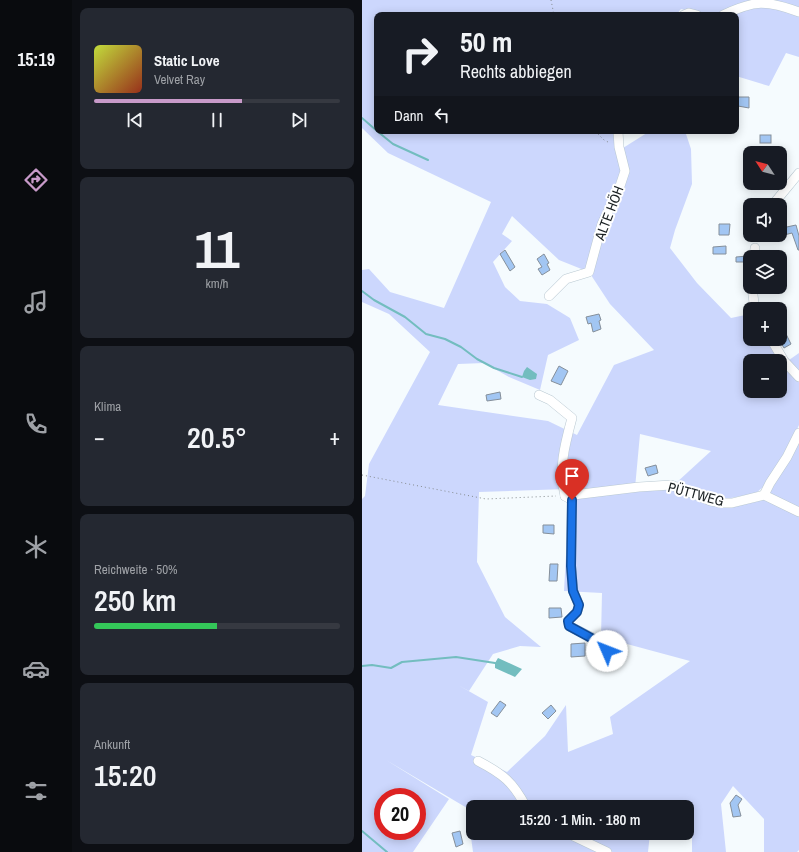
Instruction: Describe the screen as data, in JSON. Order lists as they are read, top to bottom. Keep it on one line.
{"streets":{"lane":["ALTE HÖH","PÜTTWEG"]},"north":"top left","page":{"tabs":"15:19","turn":["50 m","Rechts abbiegen"],"song":["Static Love","Velvet Ray"],"then":"Dann","map_buttons":["+","−"],"tile":[["11","km/h"],"Klima",["Reichweite · 50%","250 km"],["Ankunft","15:20"]],"heat":["−","20.5°","+"],"limit":"20","trip":"15:20 · 1 Min. · 180 m"}}
